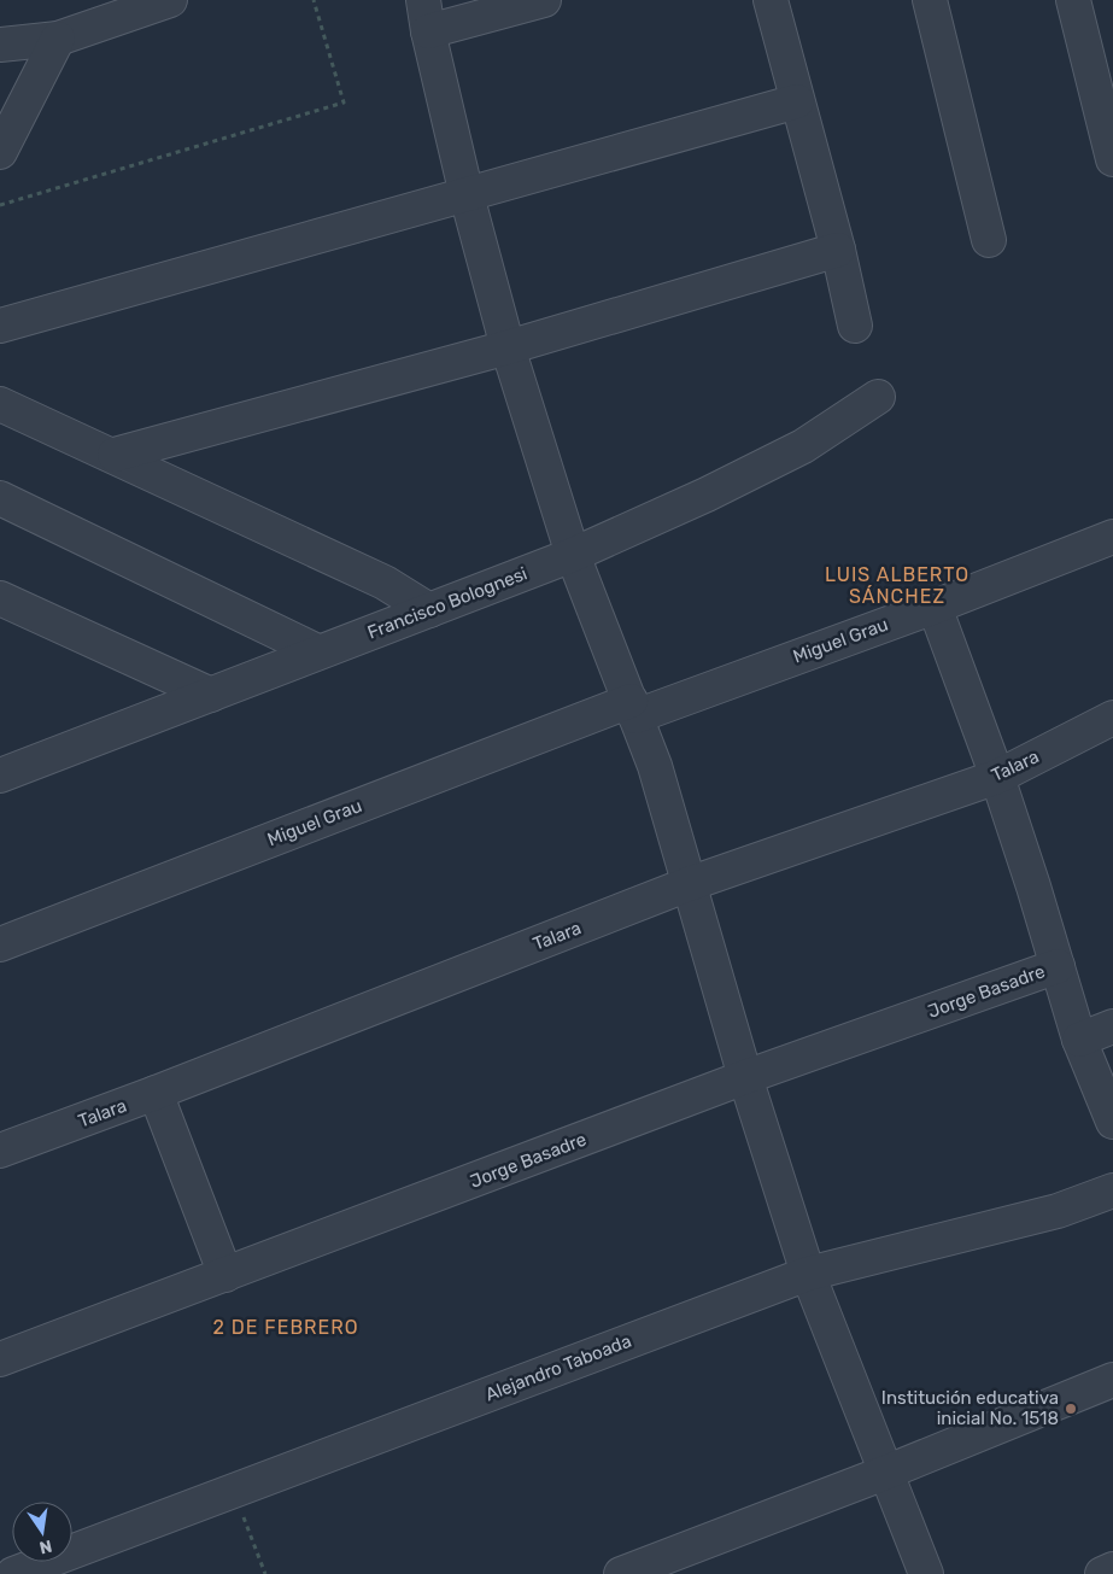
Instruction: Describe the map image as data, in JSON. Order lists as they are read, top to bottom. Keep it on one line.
{"streets":{"street":["Francisco Bolognesi","Miguel Grau","Talara","Jorge Basadre","Alejandro Taboada"]},"districts":["LUIS ALBERTO SÁNCHEZ","2 DE FEBRERO"],"places":["Institución educativa inicial No. 1518"],"north":"bottom"}
